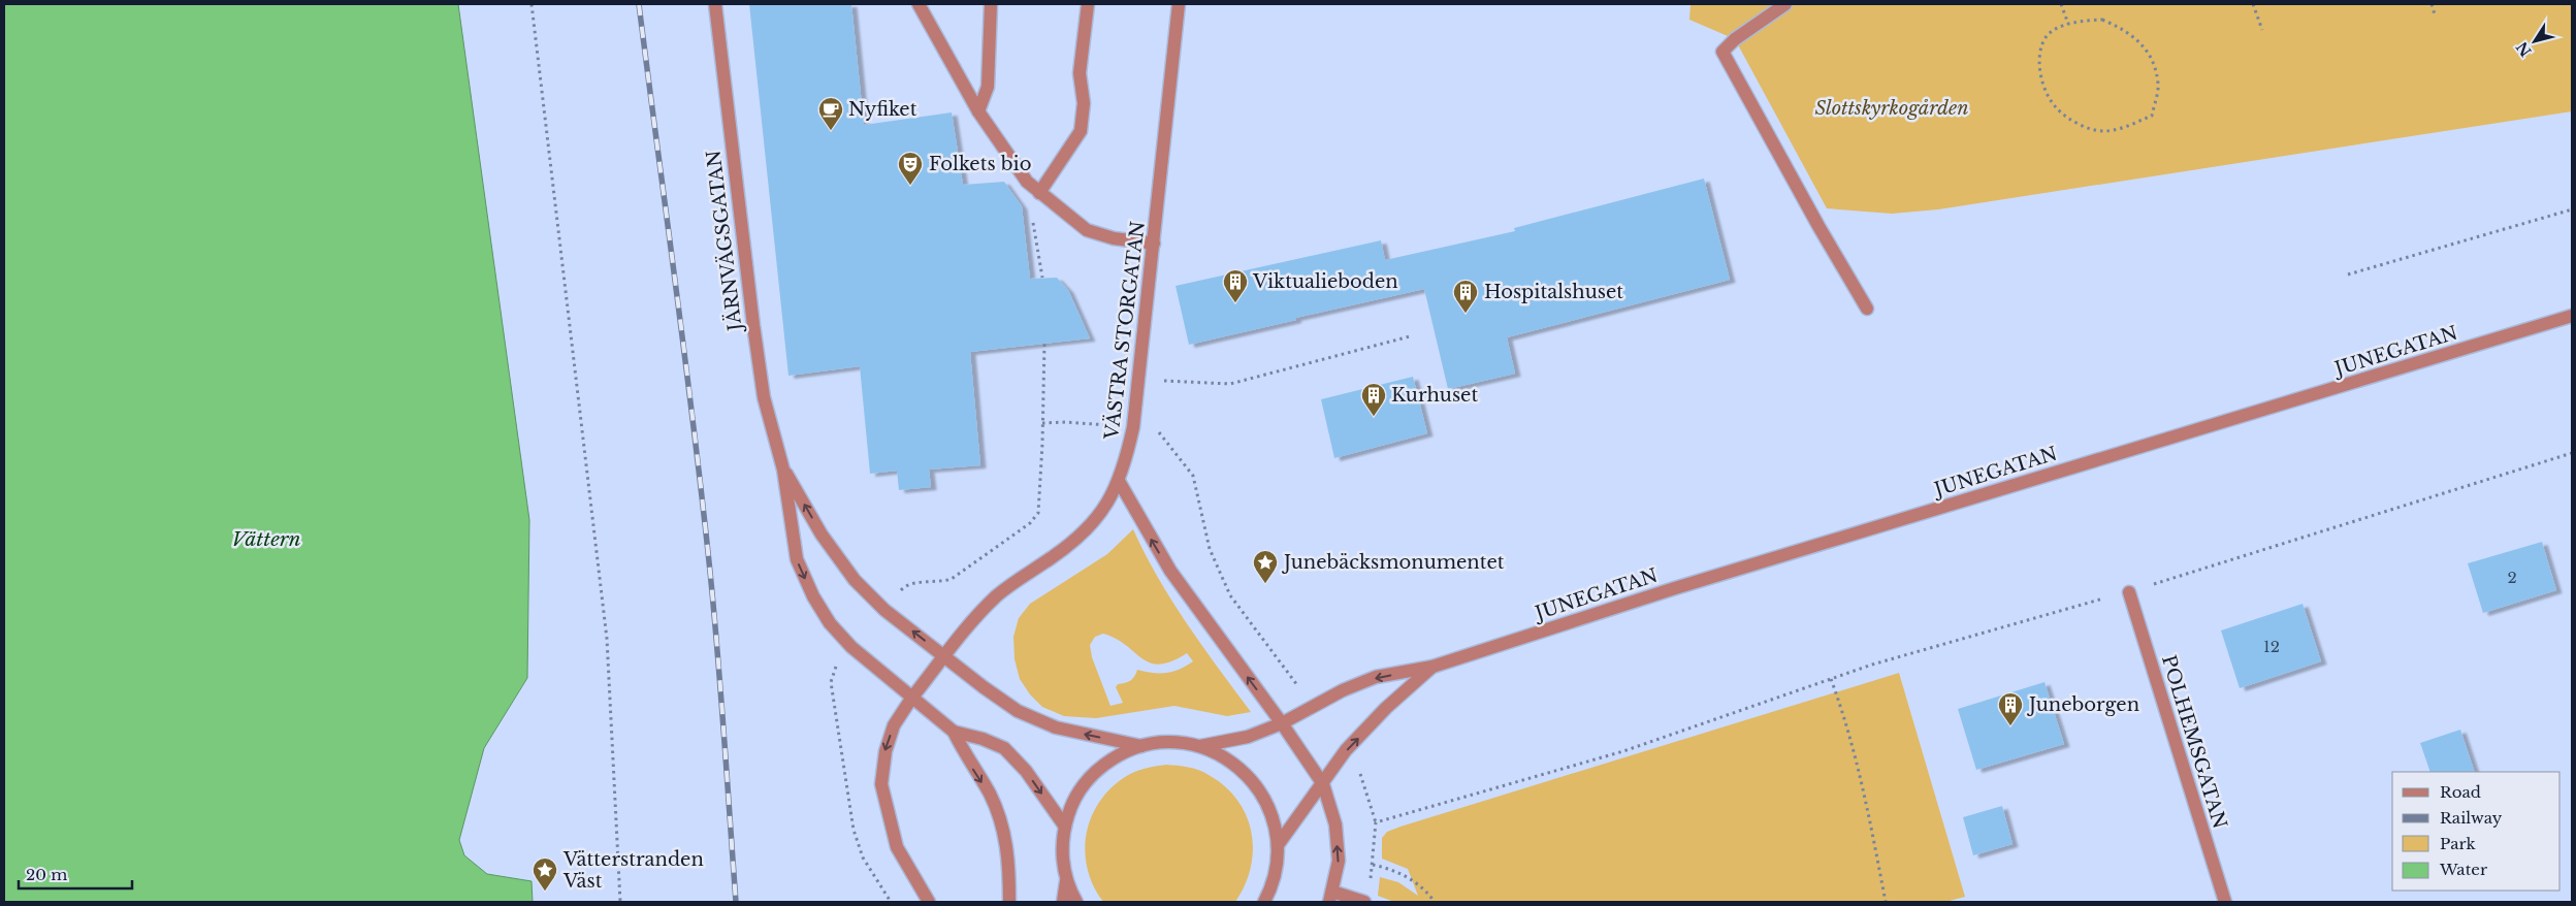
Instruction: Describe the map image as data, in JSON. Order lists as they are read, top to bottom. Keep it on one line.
{"streets":{"street":["JÄRNVÄGSGATAN","VÄSTRA STORGATAN","JUNEGATAN","POLHEMSGATAN"]},"crossings":[["JÄRNVÄGSGATAN","VÄSTRA STORGATAN"]],"water":["Vättern"],"parks":["Slottskyrkogården"],"places":{"cafe":["Nyfiket"],"theatre":["Folkets bio"],"building":["Viktualieboden","Hospitalshuset","Kurhuset","Juneborgen"],"place":["Junebäcksmonumentet","Vätterstranden Väst"]},"house_numbers":["2","12"],"legend":["Road","Railway","Park","Water"],"scale_bar":"20 m","north":"bottom left"}
